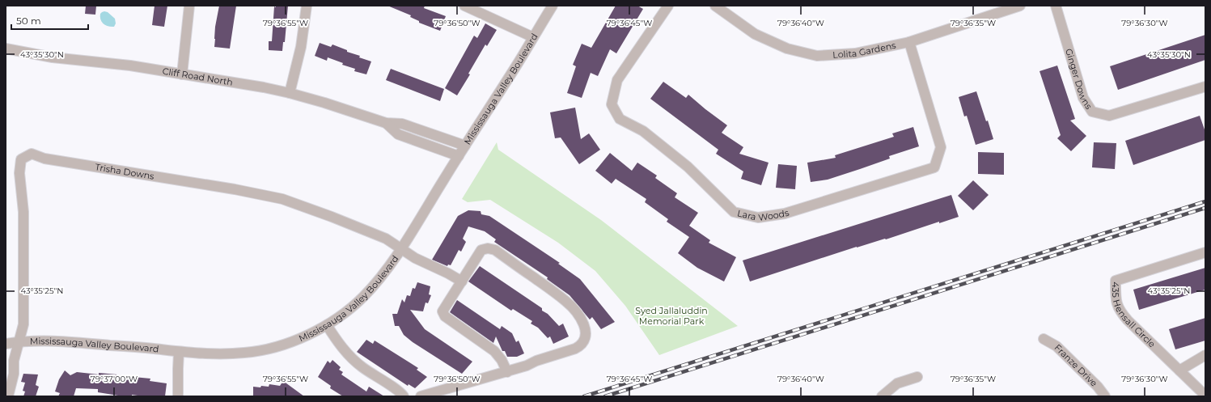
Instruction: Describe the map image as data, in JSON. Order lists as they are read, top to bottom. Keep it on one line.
{"streets":{"street":["Lolita Gardens","Cliff Road North","Ginger Downs","Mississauga Valley Boulevard","Trisha Downs","Lara Woods","435 Hensall Circle","Franze Drive"]},"crossings":[["Lolita Gardens","Lara Woods"],["Cliff Road North","Mississauga Valley Boulevard"],["Mississauga Valley Boulevard","Trisha Downs"]],"parks":["Syed Jallaluddin Memorial Park"],"scale_bar":"50 m","coordinates":["79°36'55\"W","79°36'50\"W","79°36'45\"W","79°36'40\"W","79°36'35\"W","79°36'30\"W","43°35'30\"N","43°35'25\"N","79°37'00\"W"]}
